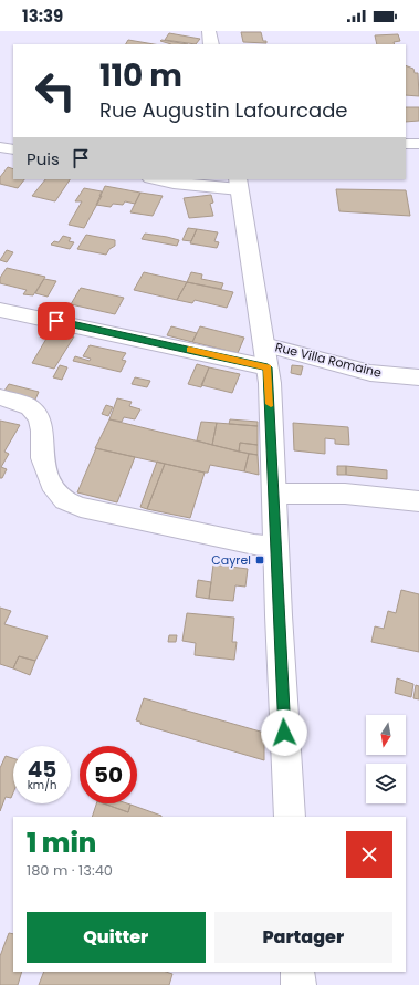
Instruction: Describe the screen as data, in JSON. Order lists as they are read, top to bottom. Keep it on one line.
{"streets":{"street":["Rue Villa Romaine"]},"places":{"transit":["Cayrel"]},"north":"bottom","page":{"status":"13:39","turn":["110 m","Rue Augustin Lafourcade"],"then":"Puis","speed":"45 km/h","limit":"50","heading":["1 min","180 m · 13:40"],"buttons":["Quitter","Partager"]}}
